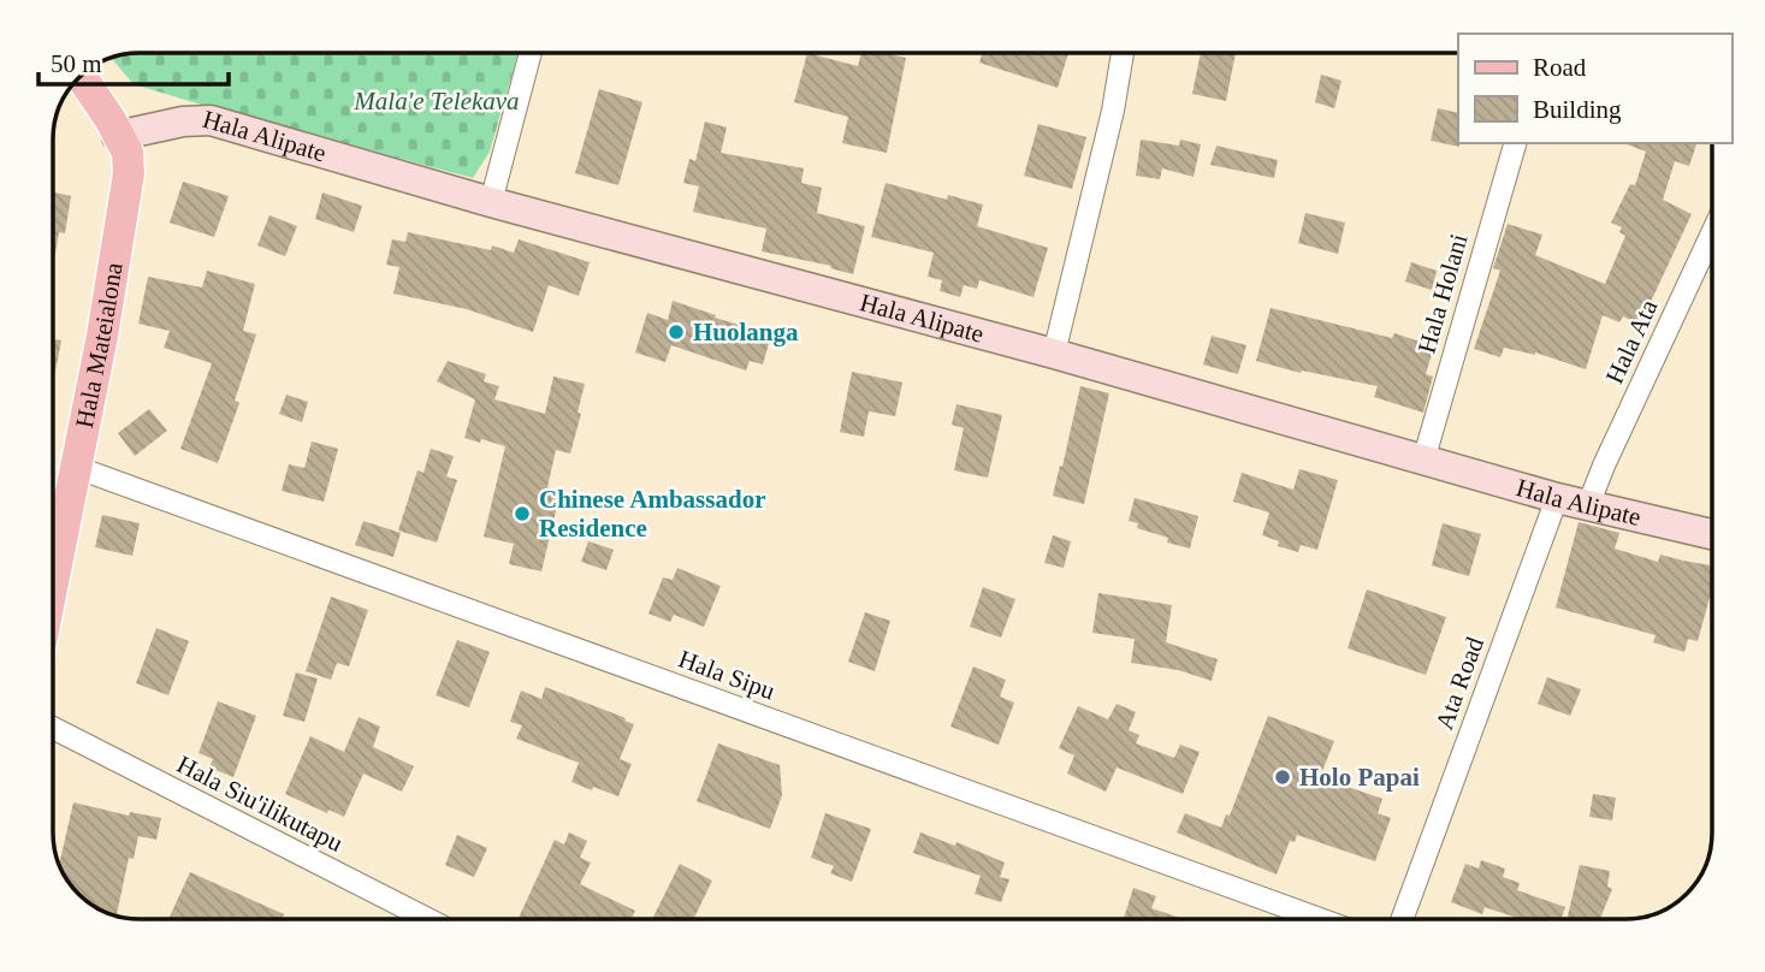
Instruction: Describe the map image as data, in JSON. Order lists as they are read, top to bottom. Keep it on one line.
{"streets":{"main road":["Hala Mateialona"],"street":["Hala Alipate","Hala Holani","Hala Ata","Hala Sipu","Ata Road","Hala Siu'ilikutapu"]},"crossings":[["Hala Alipate","Hala Holani"],["Hala Alipate","Hala Ata"],["Hala Alipate","Hala Mateialona"],["Hala Alipate","Ata Road"],["Hala Mateialona","Hala Sipu"]],"parks":["Mala'e Telekava"],"places":["Huolanga","Chinese Ambassador Residence","Holo Papai"],"legend":["Road","Building"],"scale_bar":"50 m"}
